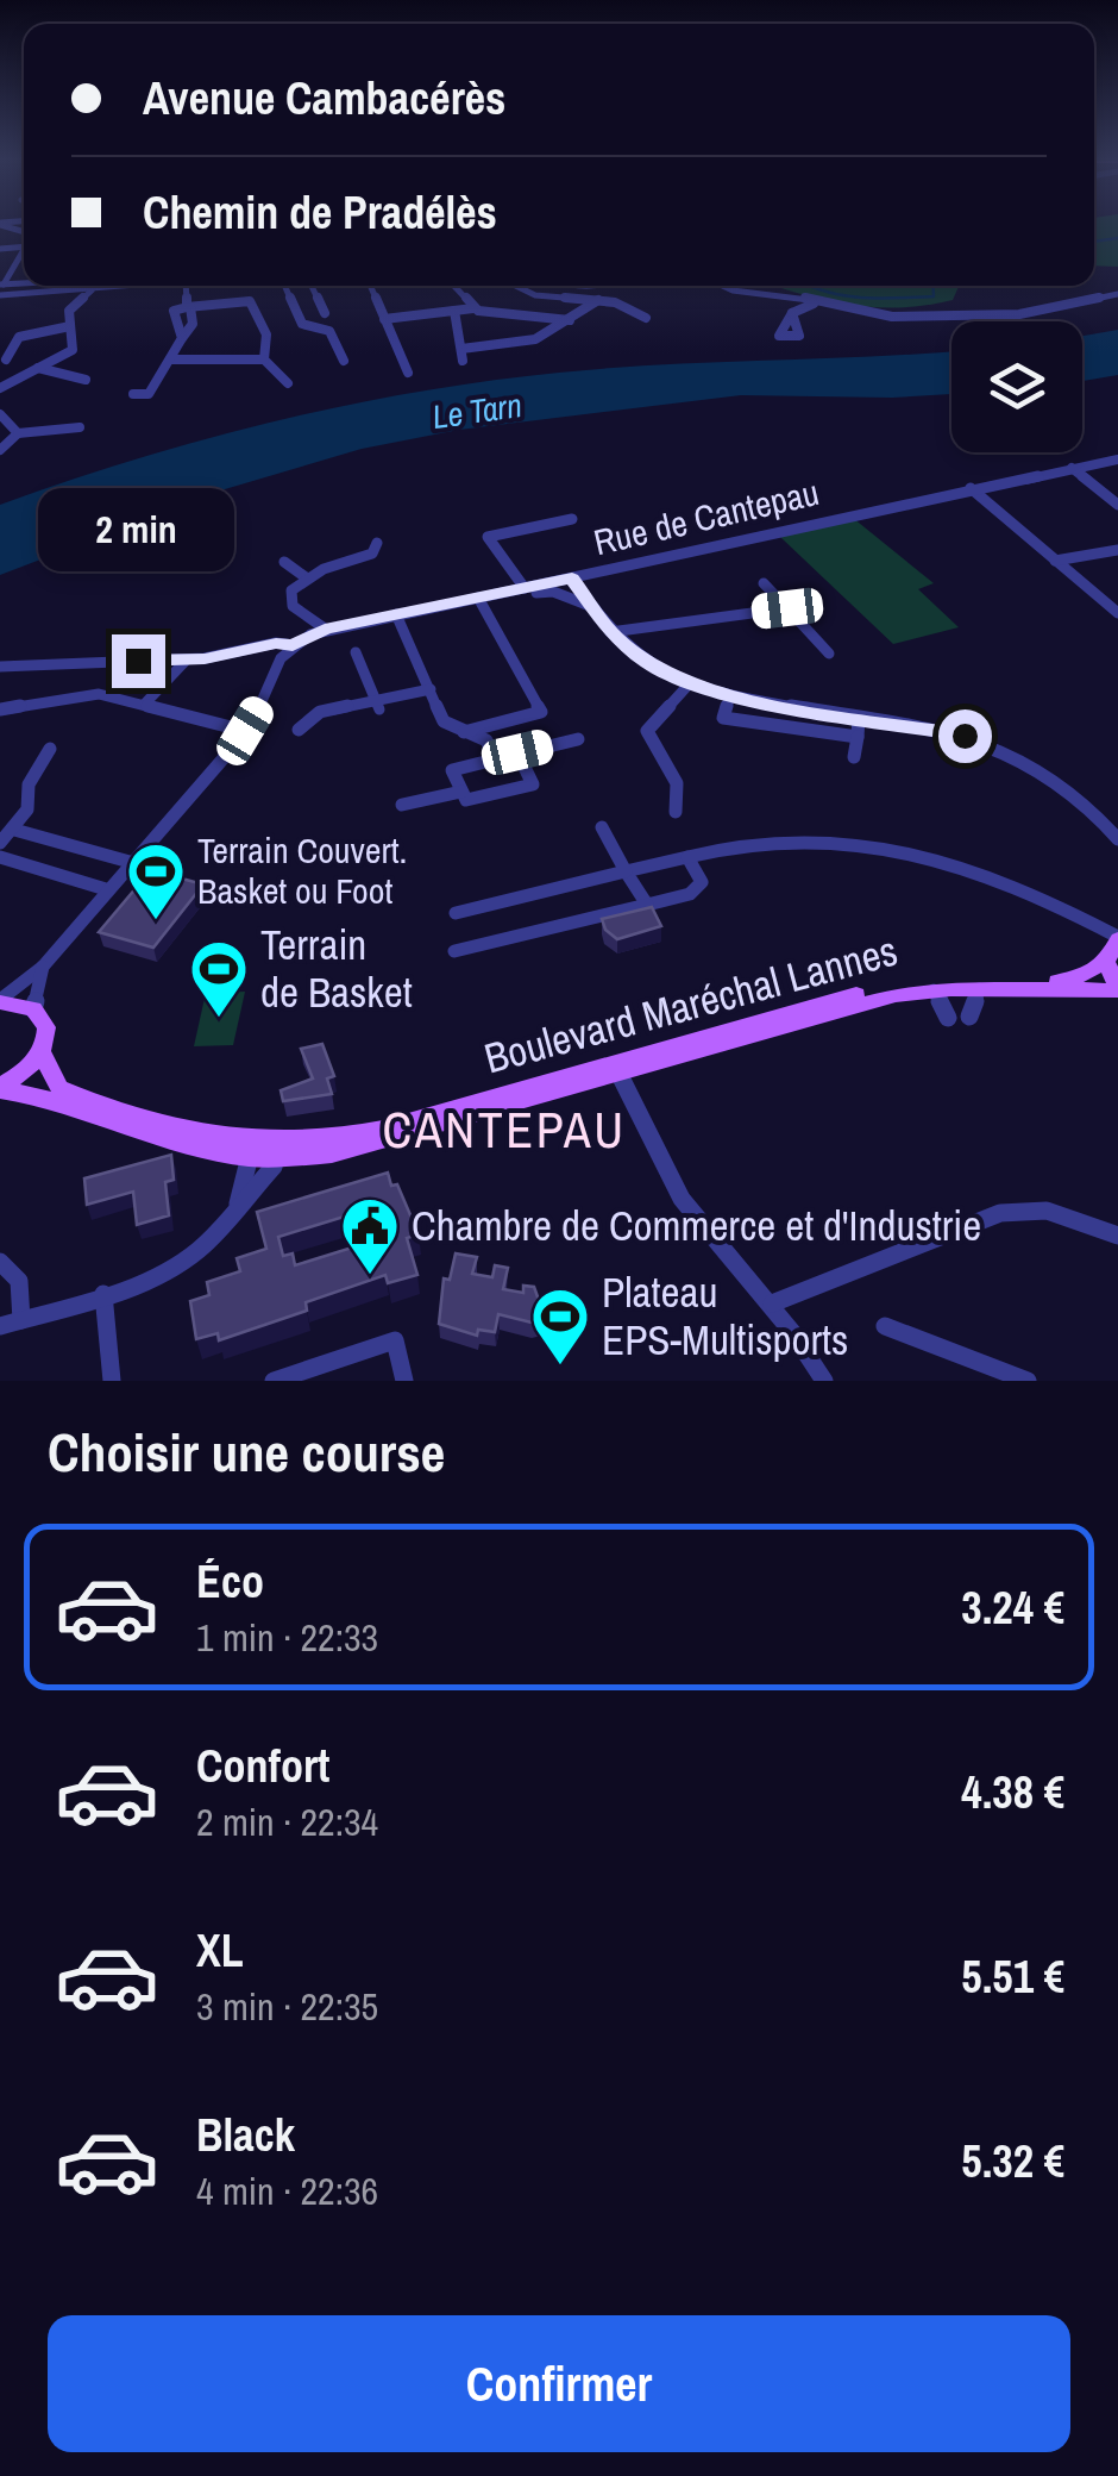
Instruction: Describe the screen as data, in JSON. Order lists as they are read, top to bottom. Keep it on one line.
{"streets":{"main road":["Boulevard Maréchal Lannes"],"street":["Rue de Cantepau"]},"districts":["CANTEPAU"],"water":["Le Tarn"],"places":{"sports":["Terrain Couvert. Basket ou Foot","Terrain de Basket","Plateau EPS-Multisports"],"public building":["Chambre de Commerce et d'Industrie"]},"page":{"banner":["Avenue Cambacérès","Chemin de Pradélès"],"bubble":"2 min","heading":"Choisir une course","list":[{"name":"Éco","note":"1 min · 22:33","value":"3.24 €"},{"name":"Confort","note":"2 min · 22:34","value":"4.38 €"},{"name":"XL","note":"3 min · 22:35","value":"5.51 €"},{"name":"Black","note":"4 min · 22:36","value":"5.32 €"}],"buttons":"Confirmer"}}
